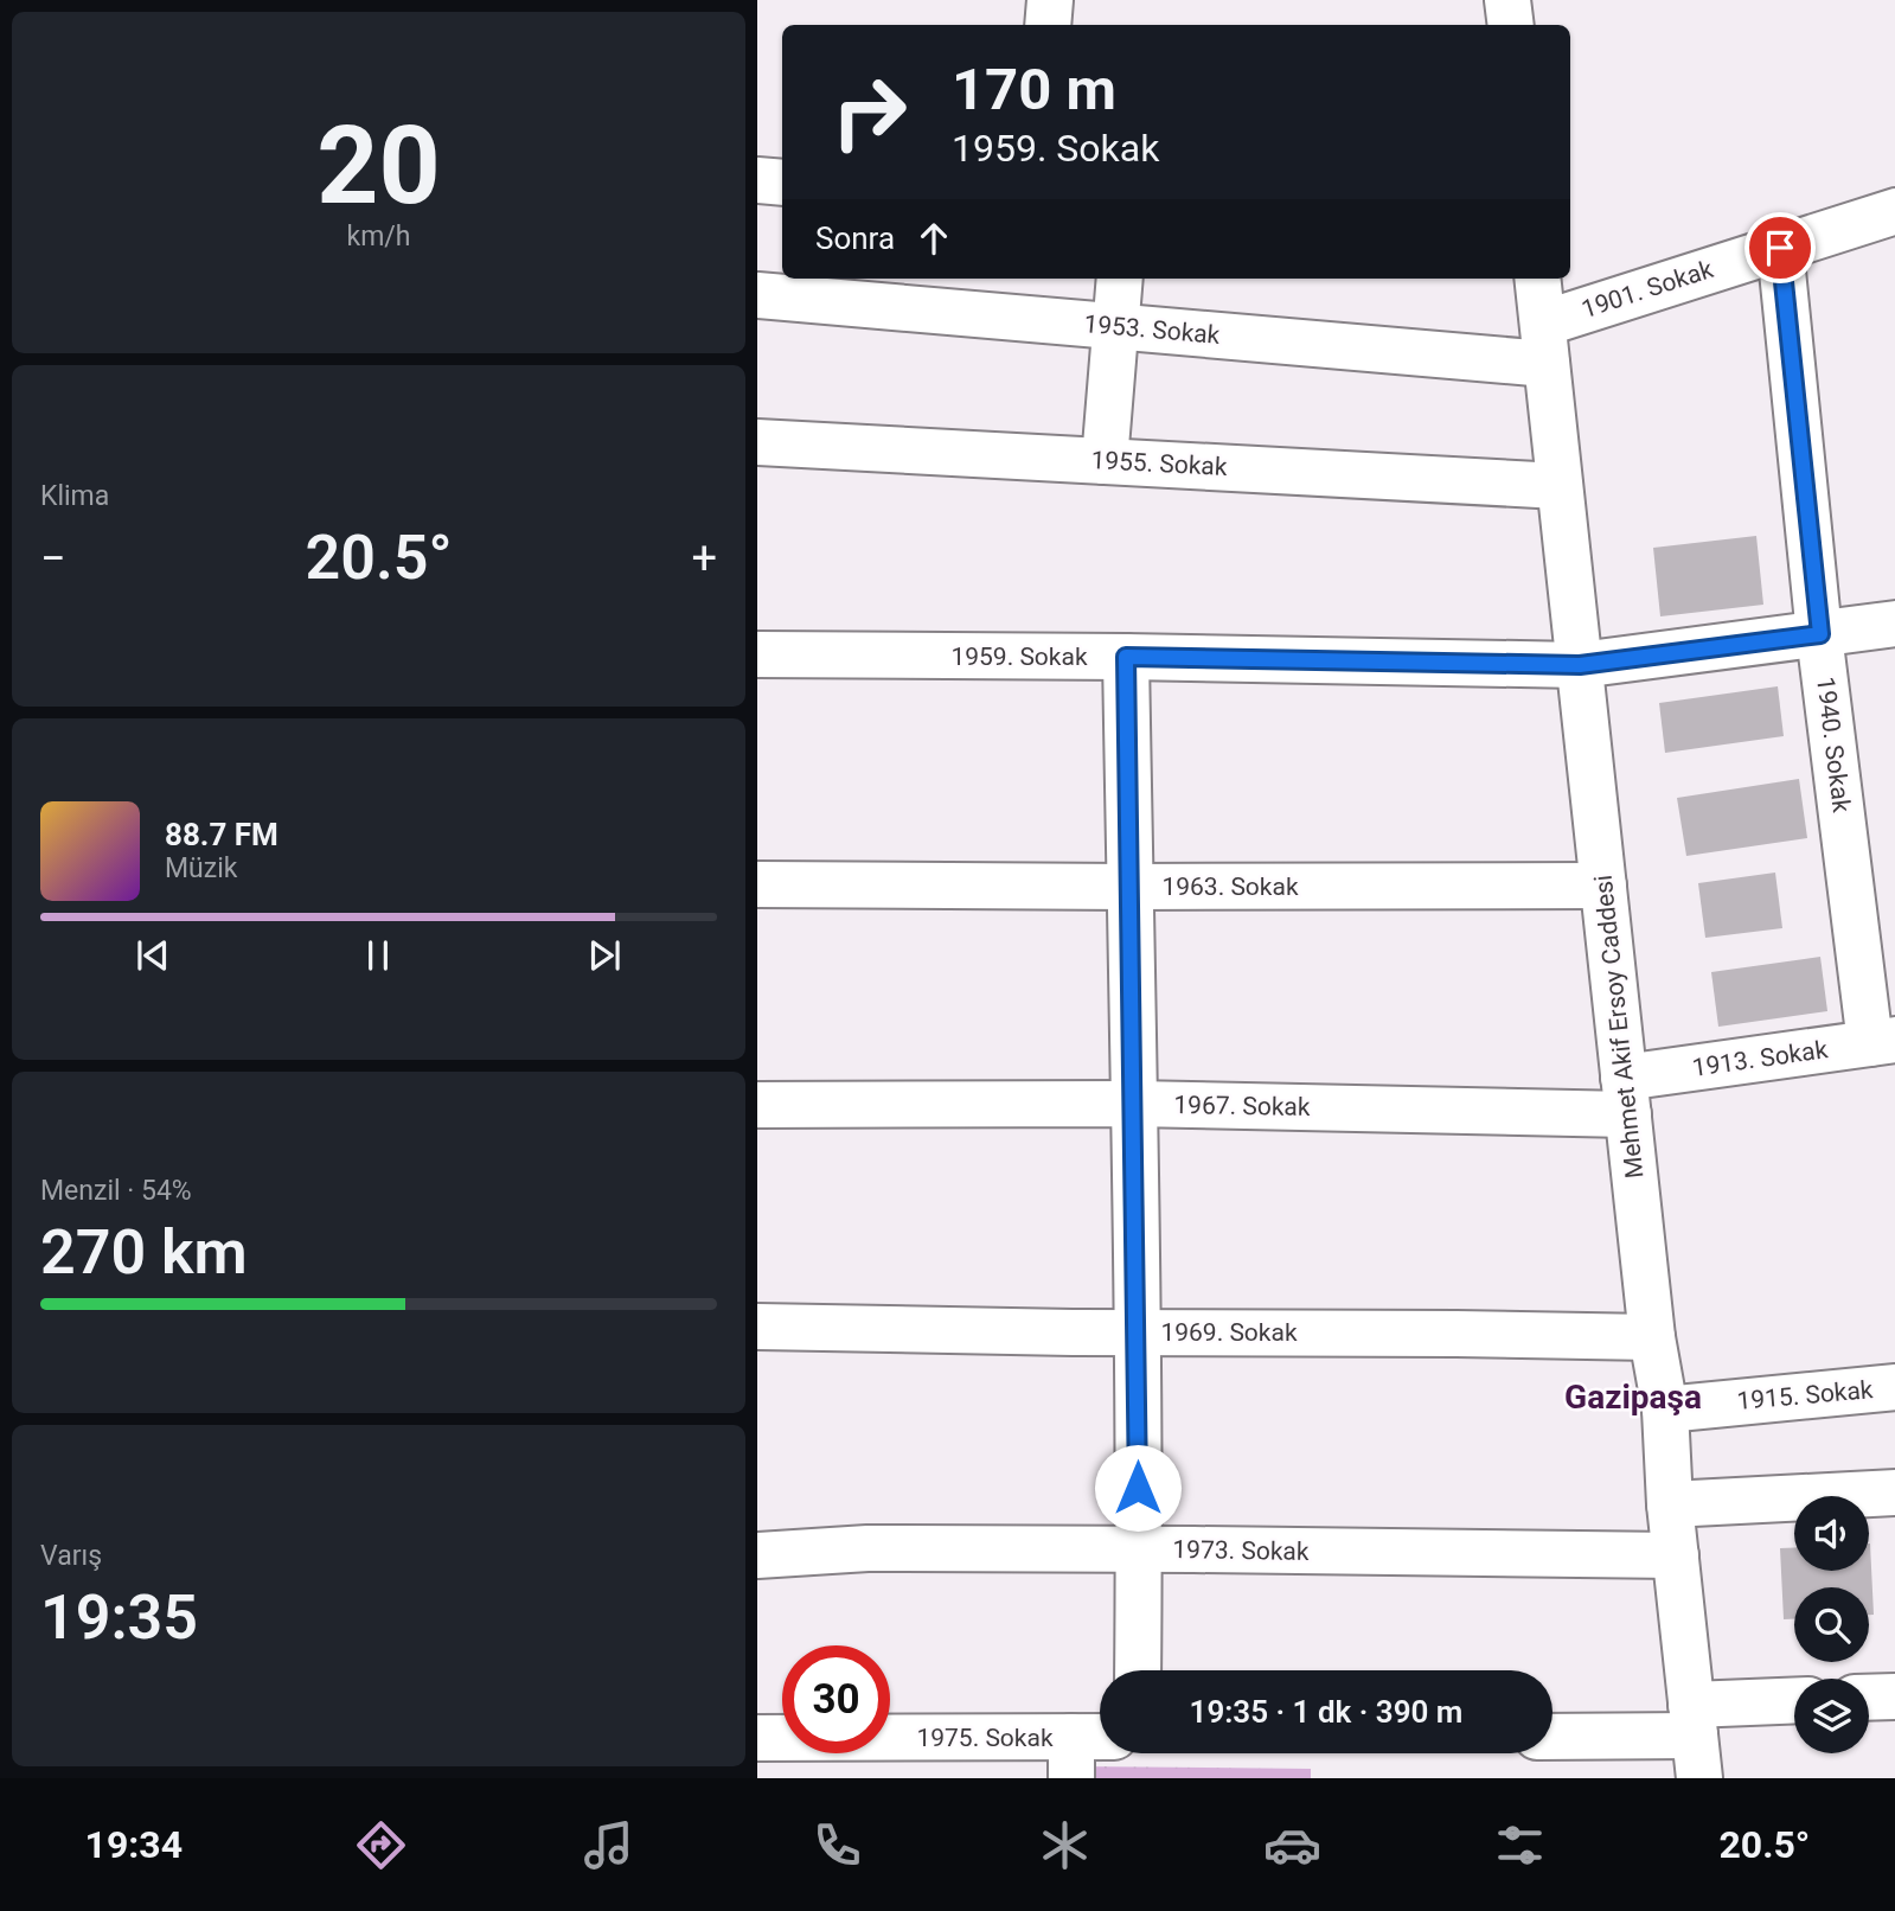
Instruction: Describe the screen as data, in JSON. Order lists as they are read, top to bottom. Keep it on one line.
{"streets":{"street":["1901. Sokak","1953. Sokak","1955. Sokak","1959. Sokak","1940. Sokak","1963. Sokak","Mehmet Akif Ersoy Caddesi","1913. Sokak","1967. Sokak","1969. Sokak","1915. Sokak","1973. Sokak","1975. Sokak"]},"crossings":[["1901. Sokak","1953. Sokak"],["1901. Sokak","1940. Sokak"],["1901. Sokak","Mehmet Akif Ersoy Caddesi"],["1953. Sokak","Mehmet Akif Ersoy Caddesi"],["1955. Sokak","Mehmet Akif Ersoy Caddesi"],["1959. Sokak","1940. Sokak"],["1959. Sokak","Mehmet Akif Ersoy Caddesi"],["1940. Sokak","1913. Sokak"],["1963. Sokak","Mehmet Akif Ersoy Caddesi"],["Mehmet Akif Ersoy Caddesi","1913. Sokak"],["Mehmet Akif Ersoy Caddesi","1967. Sokak"],["Mehmet Akif Ersoy Caddesi","1969. Sokak"],["Mehmet Akif Ersoy Caddesi","1915. Sokak"],["Mehmet Akif Ersoy Caddesi","1973. Sokak"],["1913. Sokak","1967. Sokak"]],"districts":["Gazipaşa"],"page":{"tile":[["20","km/h"],"Klima",["Menzil · 54%","270 km"],["Varış","19:35"]],"turn":["170 m","1959. Sokak"],"then":"Sonra","heat":["−","20.5°","+"],"song":["88.7 FM","Müzik"],"limit":"30","trip":"19:35 · 1 dk · 390 m","tabs":["19:34","20.5°"]}}
